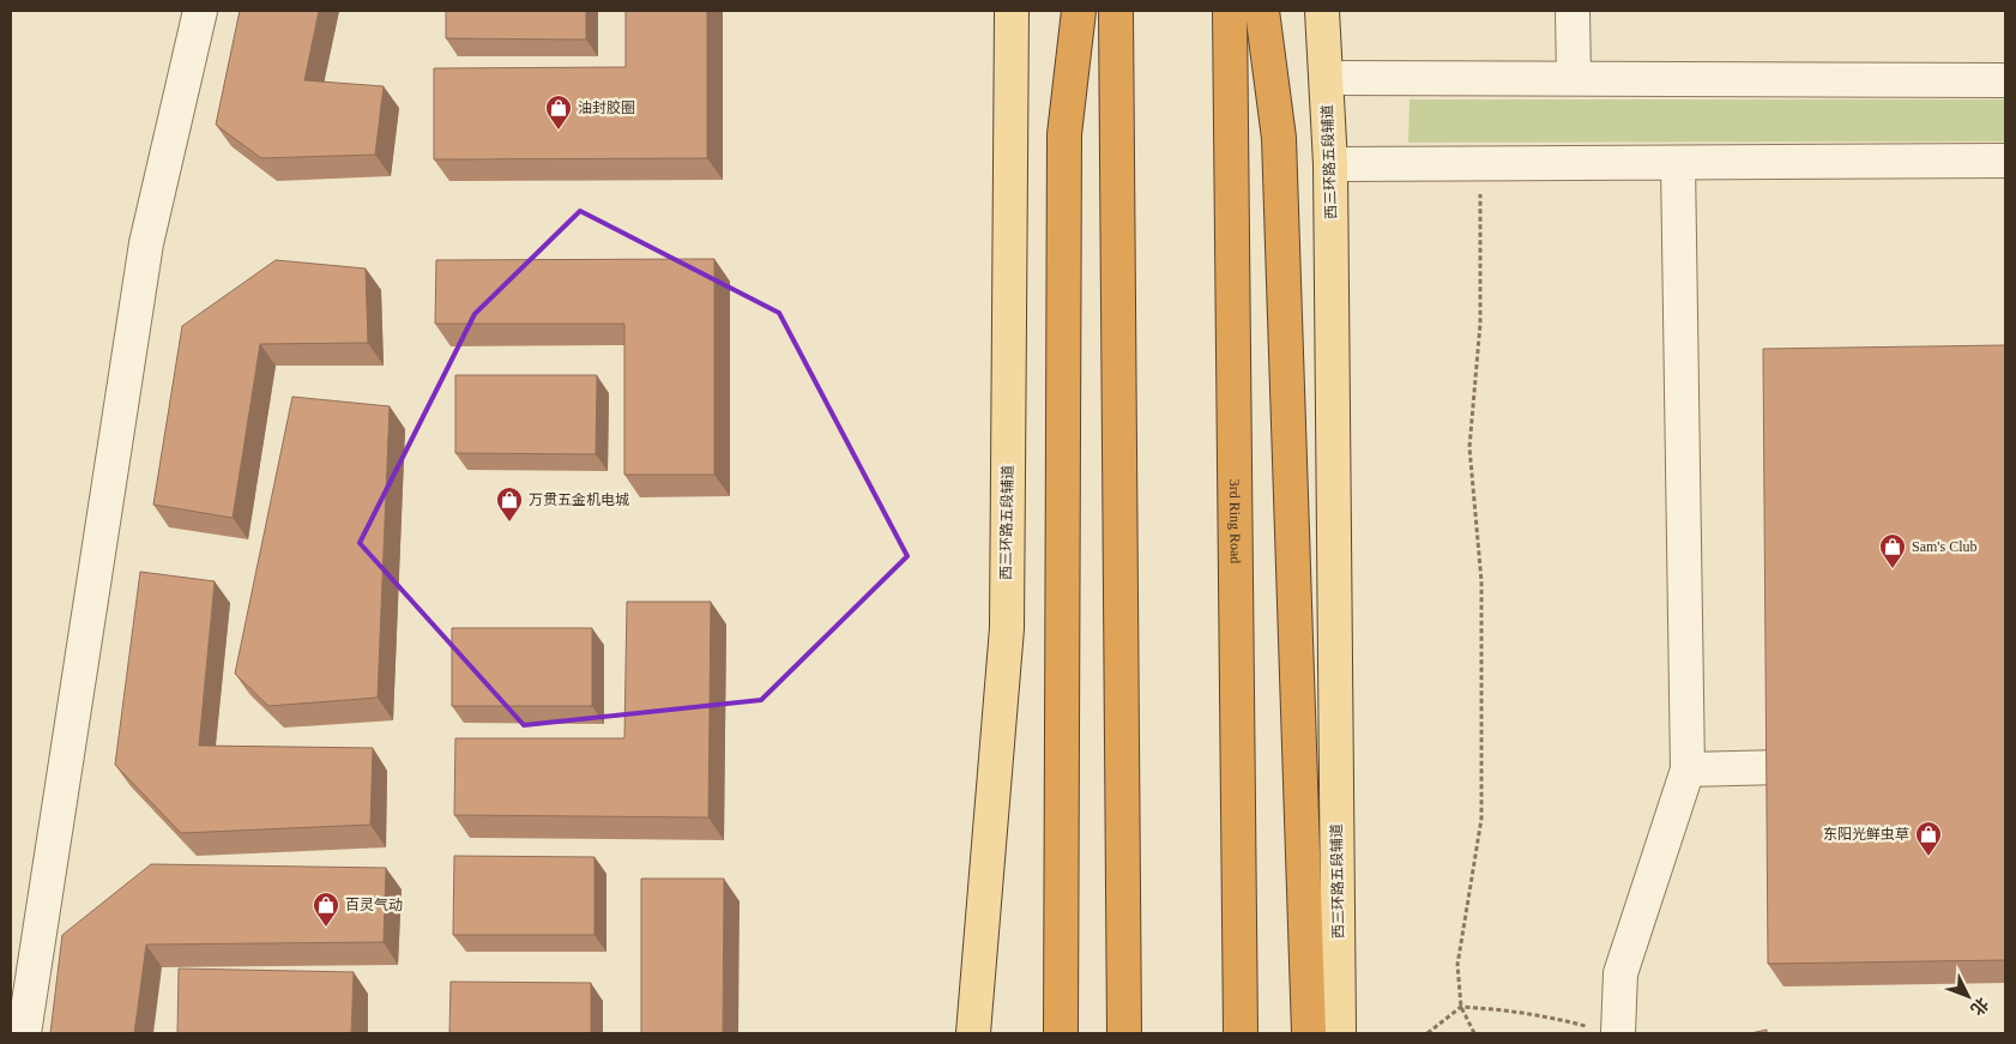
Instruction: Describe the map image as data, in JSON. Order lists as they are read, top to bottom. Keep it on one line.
{"streets":{"highway":["3rd Ring Road"],"main road":["西三环路五段辅道"]},"places":{"shop":["油封胶圈","万贯五金机电城","Sam's Club","东阳光鲜虫草","百灵气动"]},"north":"bottom right"}
